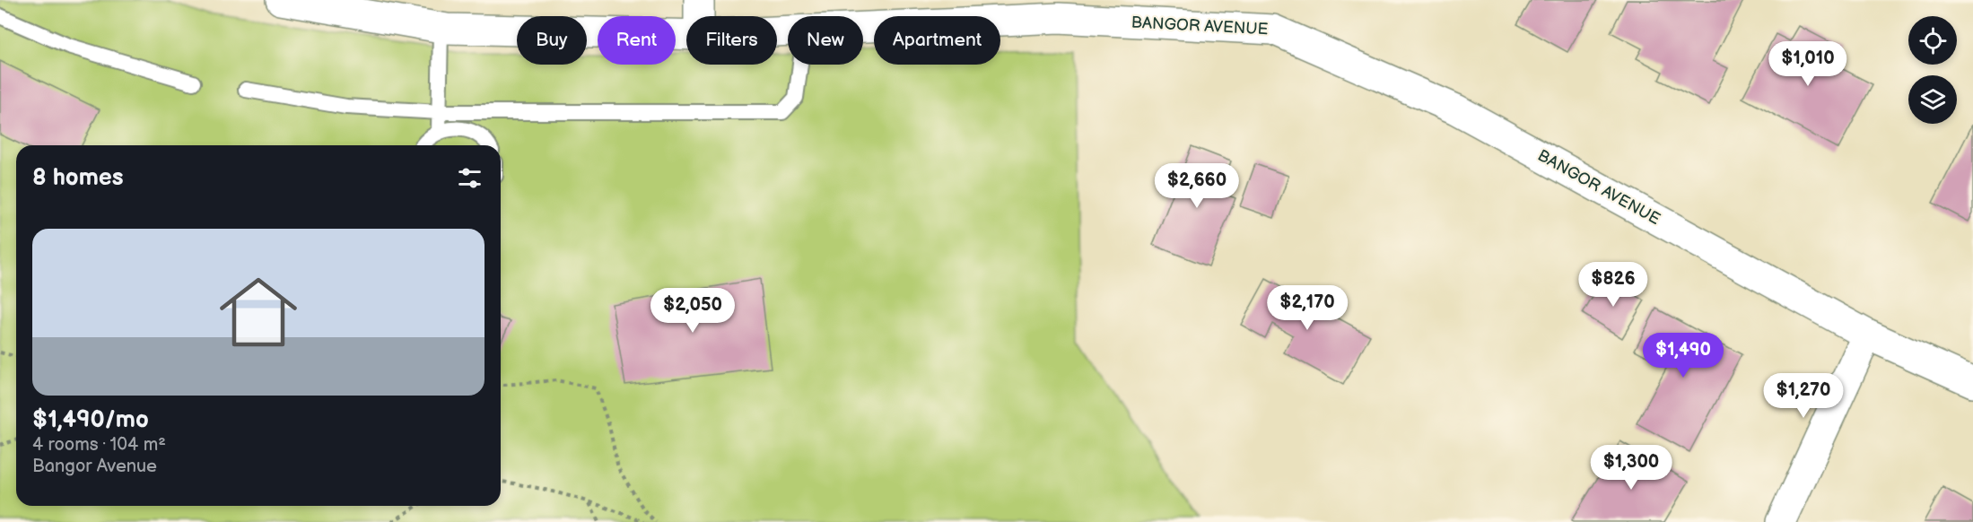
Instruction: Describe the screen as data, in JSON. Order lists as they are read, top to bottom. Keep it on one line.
{"streets":{"street":["BANGOR AVENUE"]},"page":{"chip":["Buy","Rent","Filters","New","Apartment"],"price":["$1,010","$2,660","$826","$2,170","$2,050","$1,490","$1,270","$1,300"],"heading":"8 homes","list":[{"name":"$1,490/mo","note":"4 rooms · 104 m² · Bangor Avenue"}]}}
